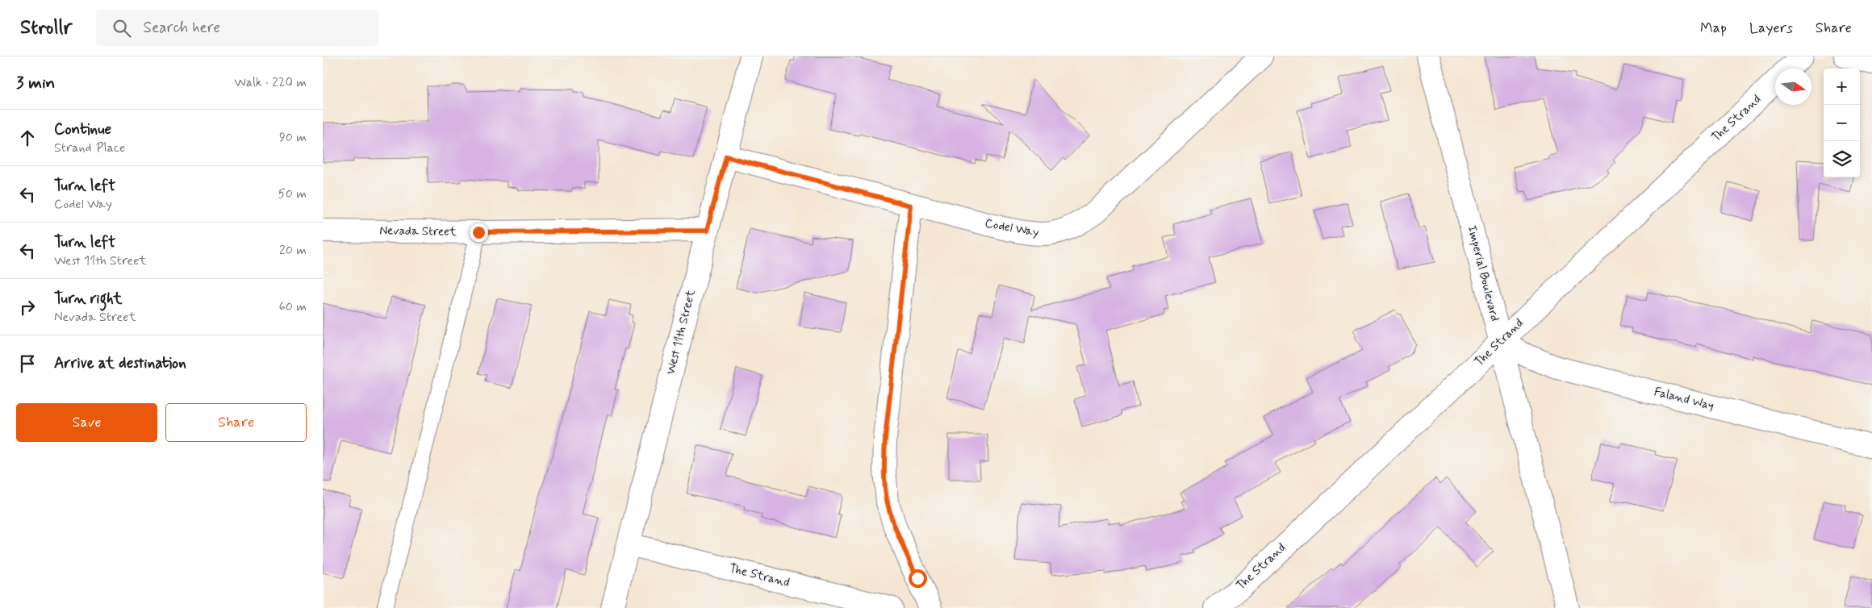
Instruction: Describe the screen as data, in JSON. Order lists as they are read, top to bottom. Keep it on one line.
{"streets":{"street":["The Strand","Codel Way","Nevada Street","Imperial Boulevard","West 11th Street","Faland Way"]},"crossings":[["The Strand","Imperial Boulevard"],["The Strand","West 11th Street"],["The Strand","Faland Way"],["Codel Way","West 11th Street"],["Nevada Street","West 11th Street"],["Imperial Boulevard","Faland Way"]],"north":"right","page":{"header":"Strollr","search":"Search here","nav":["Map","Layers","Share"],"heading":["3 min","Walk · 220 m"],"map_buttons":["+","−"],"list":[["Continue","Strand Place","90 m"],["Turn left","Codel Way","50 m"],["Turn left","West 11th Street","20 m"],["Turn right","Nevada Street","60 m"],"Arrive at destination"],"buttons":["Save","Share"]}}
